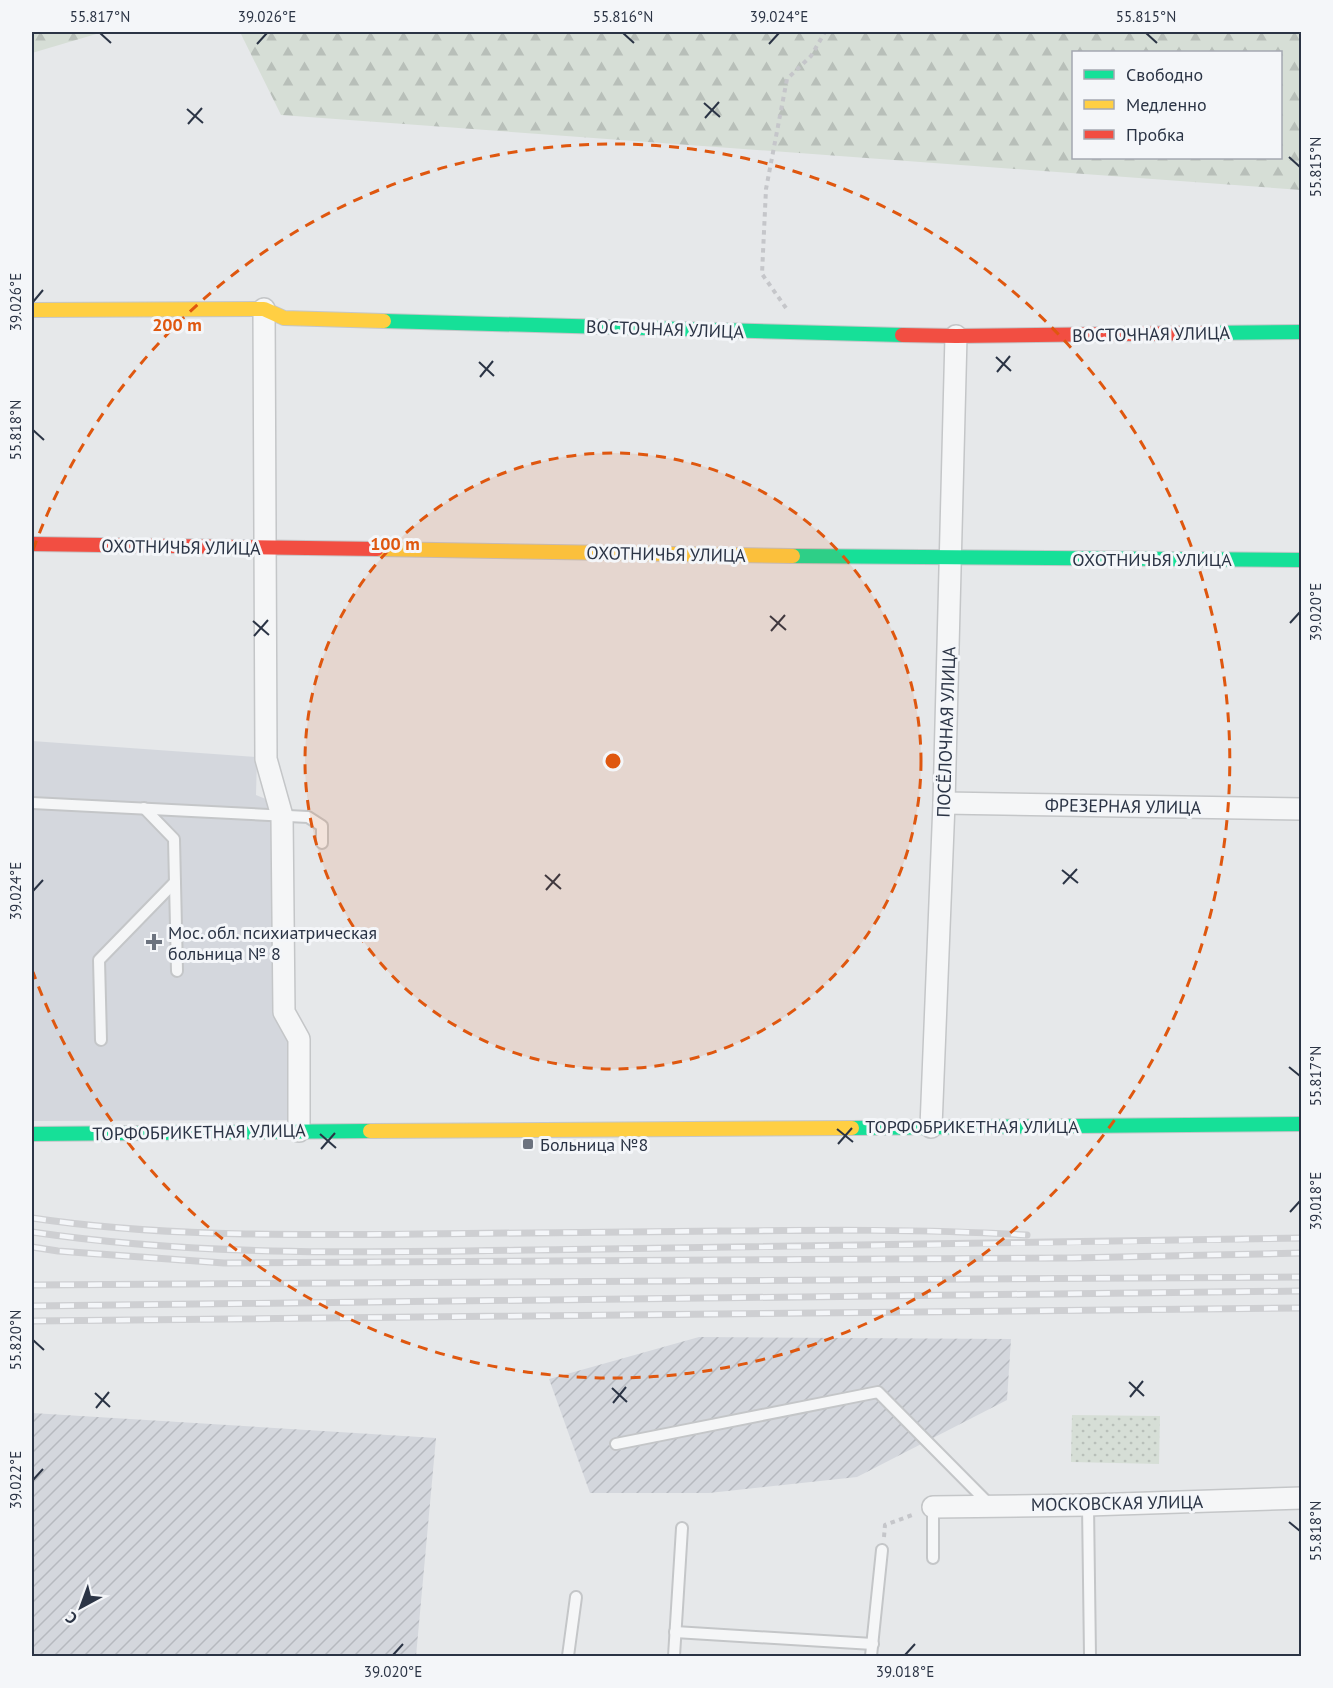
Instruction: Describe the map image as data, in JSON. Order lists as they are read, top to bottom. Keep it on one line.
{"streets":{"street":["ВОСТОЧНАЯ УЛИЦА","ОХОТНИЧЬЯ УЛИЦА","ПОСЁЛОЧНАЯ УЛИЦА","ФРЕЗЕРНАЯ УЛИЦА","ТОРФОБРИКЕТНАЯ УЛИЦА","МОСКОВСКАЯ УЛИЦА"]},"crossings":[["ВОСТОЧНАЯ УЛИЦА","ПОСЁЛОЧНАЯ УЛИЦА"],["ОХОТНИЧЬЯ УЛИЦА","ПОСЁЛОЧНАЯ УЛИЦА"],["ПОСЁЛОЧНАЯ УЛИЦА","ФРЕЗЕРНАЯ УЛИЦА"],["ПОСЁЛОЧНАЯ УЛИЦА","ТОРФОБРИКЕТНАЯ УЛИЦА"]],"places":{"health":["Мос. обл. психиатрическая больница № 8"],"transit":["Больница №8"]},"legend":["Свободно","Медленно","Пробка"],"north":"bottom left","coordinates":["55.817°N","39.026°E","55.816°N","39.024°E","55.815°N","55.818°N","39.020°E","39.018°E","55.820°N","39.022°E"],"rings":["200 m","100 m"]}
